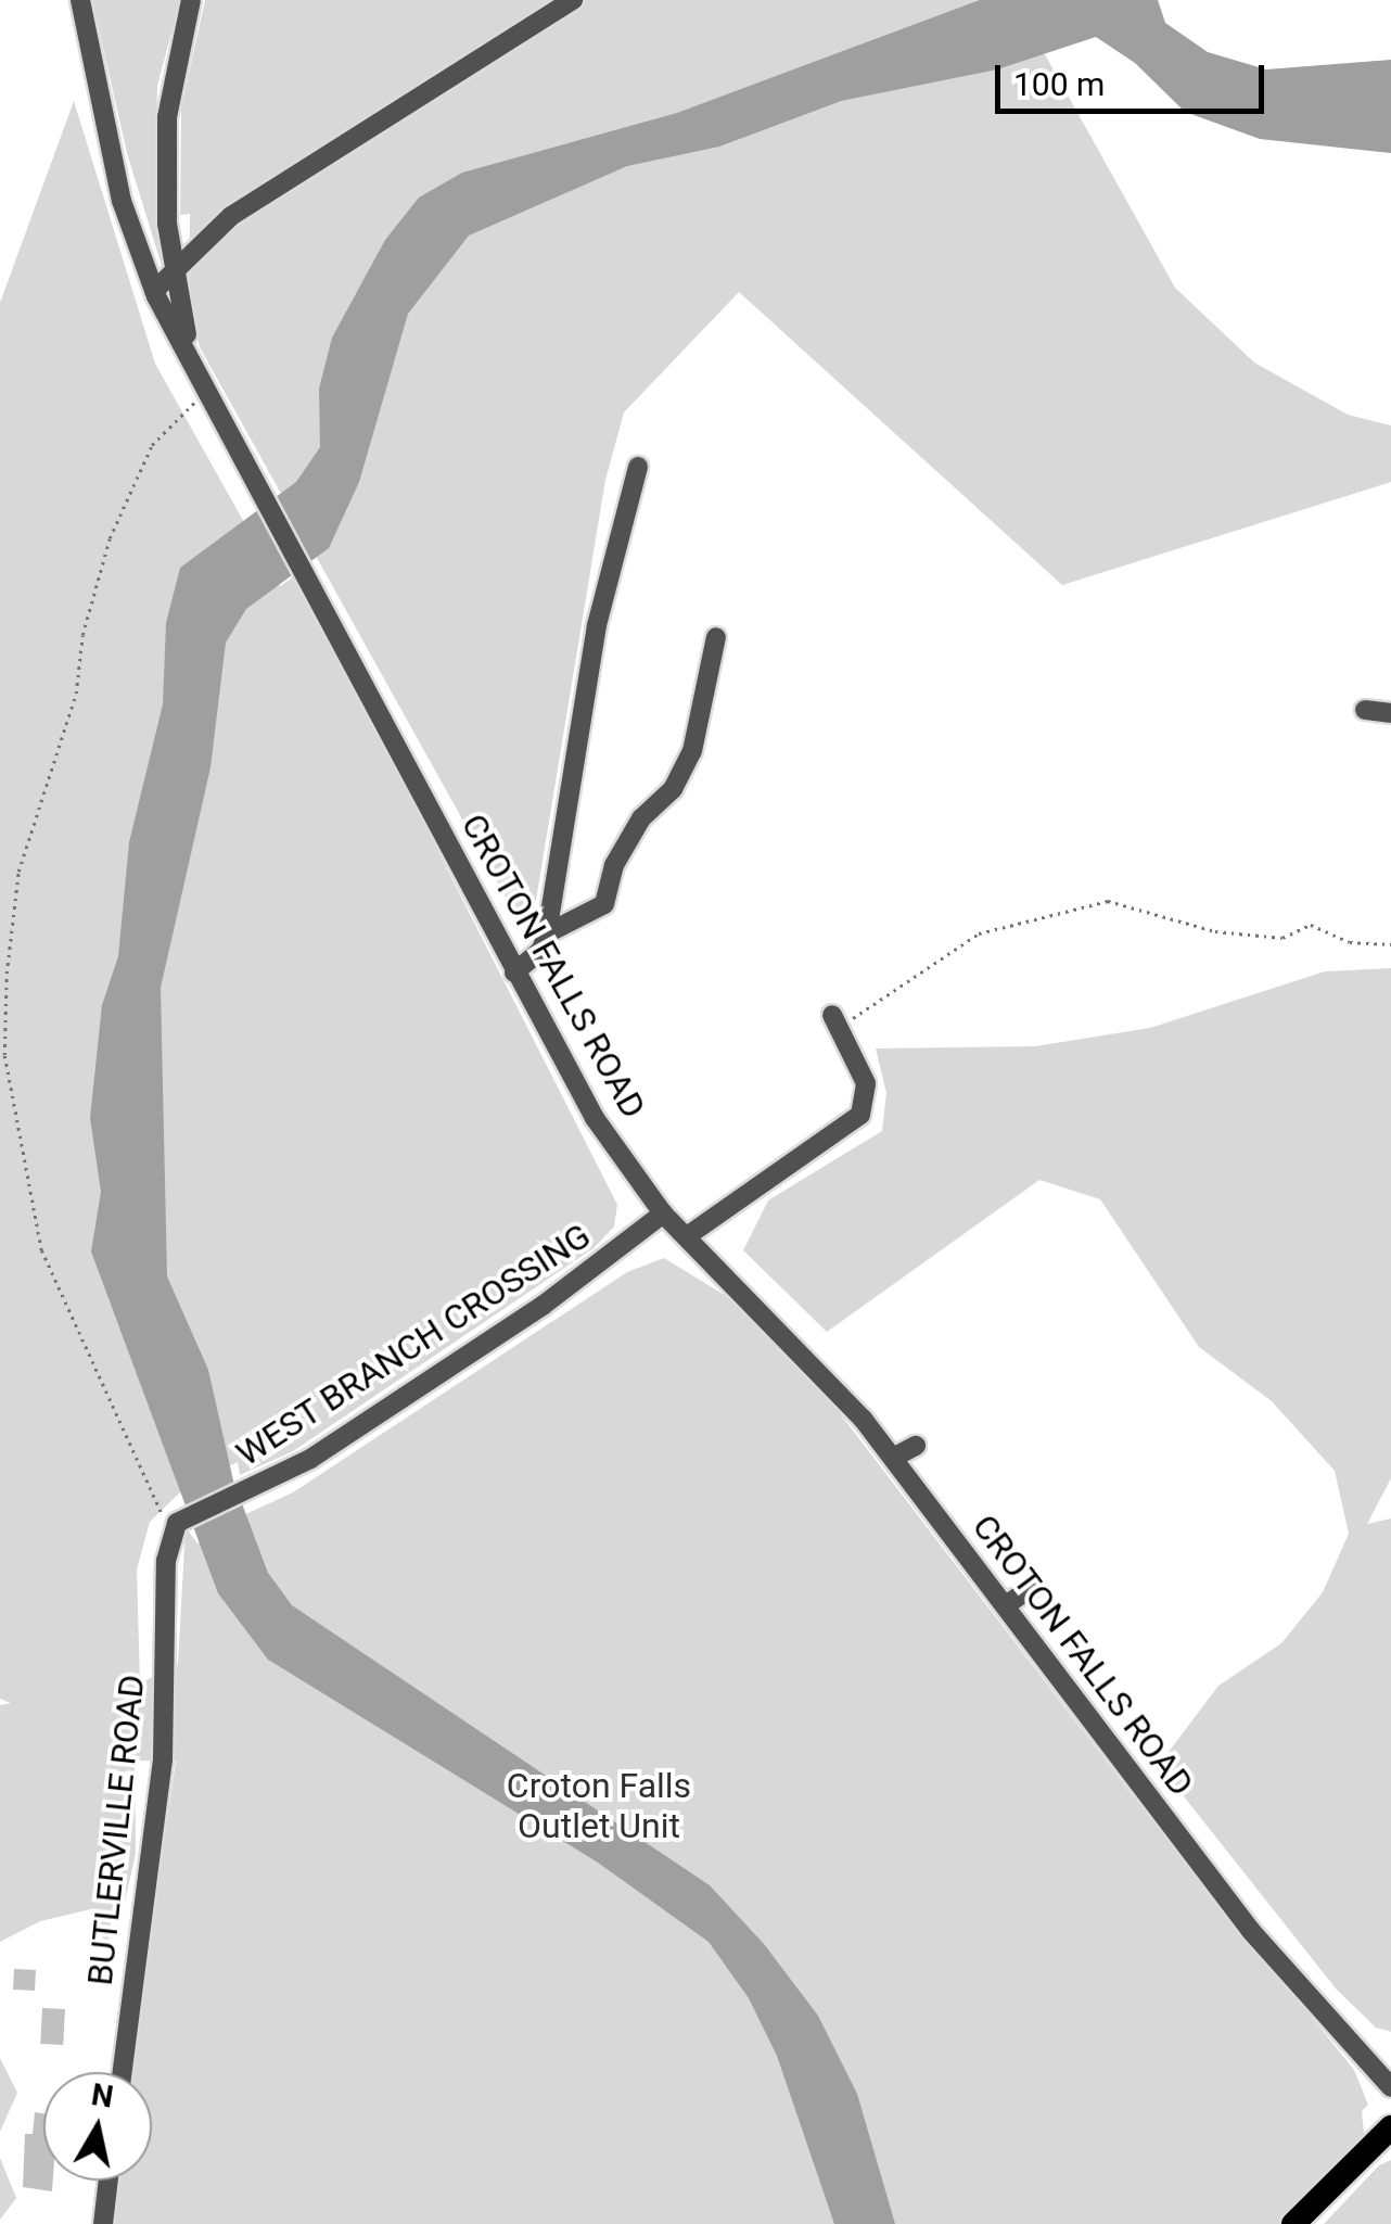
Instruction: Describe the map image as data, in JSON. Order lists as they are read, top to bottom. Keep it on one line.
{"streets":{"street":["CROTON FALLS ROAD","WEST BRANCH CROSSING","BUTLERVILLE ROAD"]},"crossings":[["CROTON FALLS ROAD","WEST BRANCH CROSSING"],["WEST BRANCH CROSSING","BUTLERVILLE ROAD"]],"parks":["Croton Falls Outlet Unit"],"scale_bar":"100 m","north":"top"}
